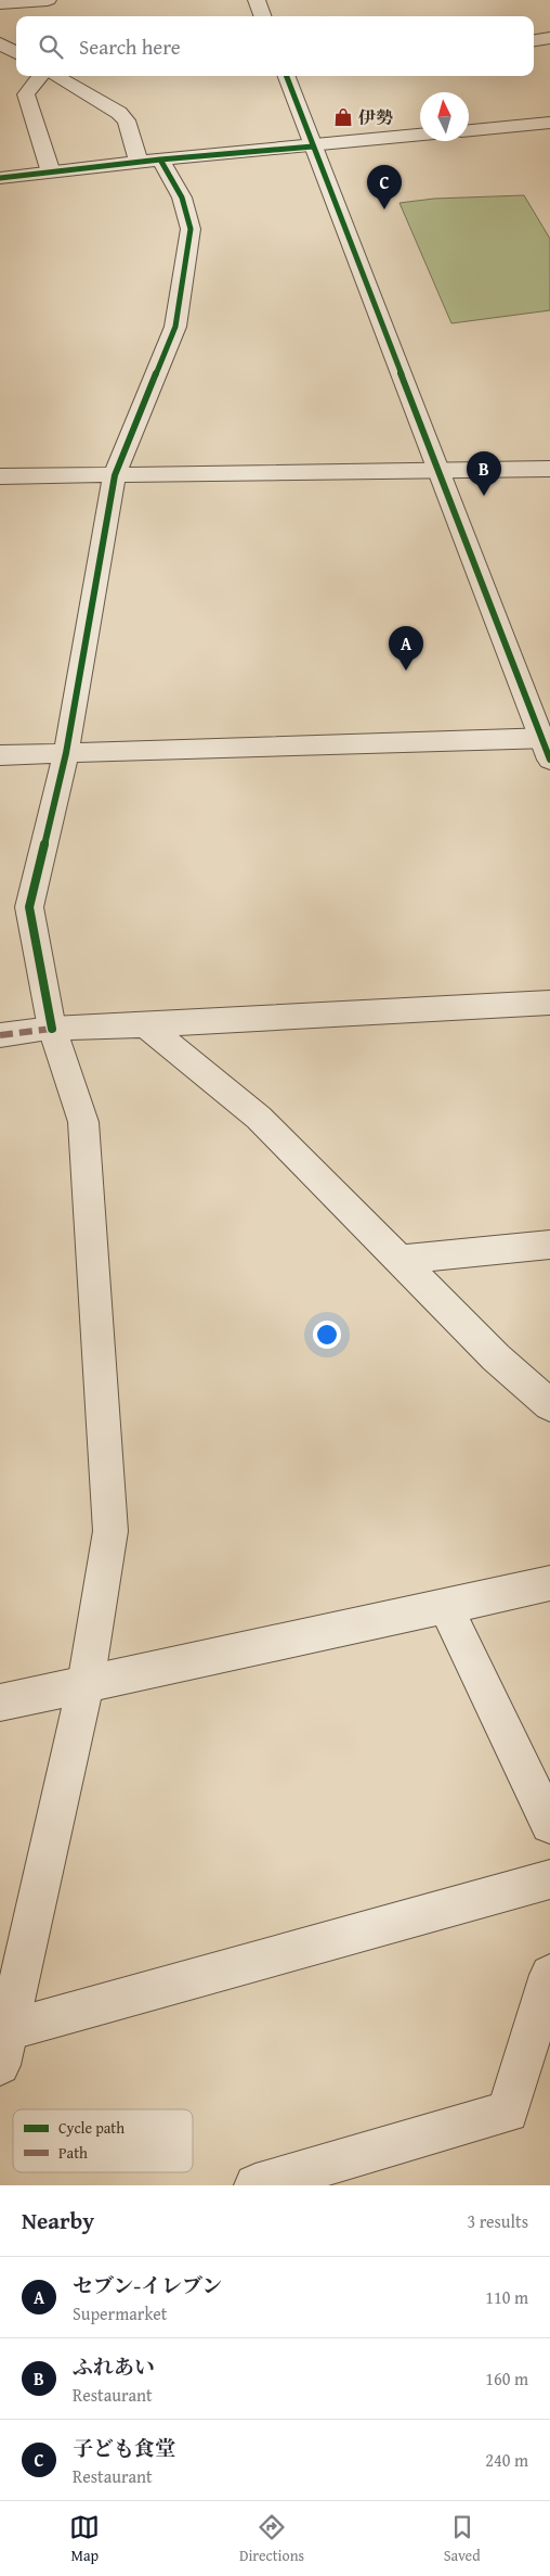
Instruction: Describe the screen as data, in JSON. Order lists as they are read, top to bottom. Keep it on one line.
{"places":{"shop":["伊勢"]},"legend":["Cycle path","Path"],"north":"top","page":{"search":"Search here","pins":["C","B","A"],"heading":["Nearby","3 results"],"list":[{"mark":"A","name":"セブン-イレブン","note":"Supermarket","value":"110 m"},{"mark":"B","name":"ふれあい","note":"Restaurant","value":"160 m"},{"mark":"C","name":"子ども食堂","note":"Restaurant","value":"240 m"}],"nav":["Map","Directions","Saved"]}}
